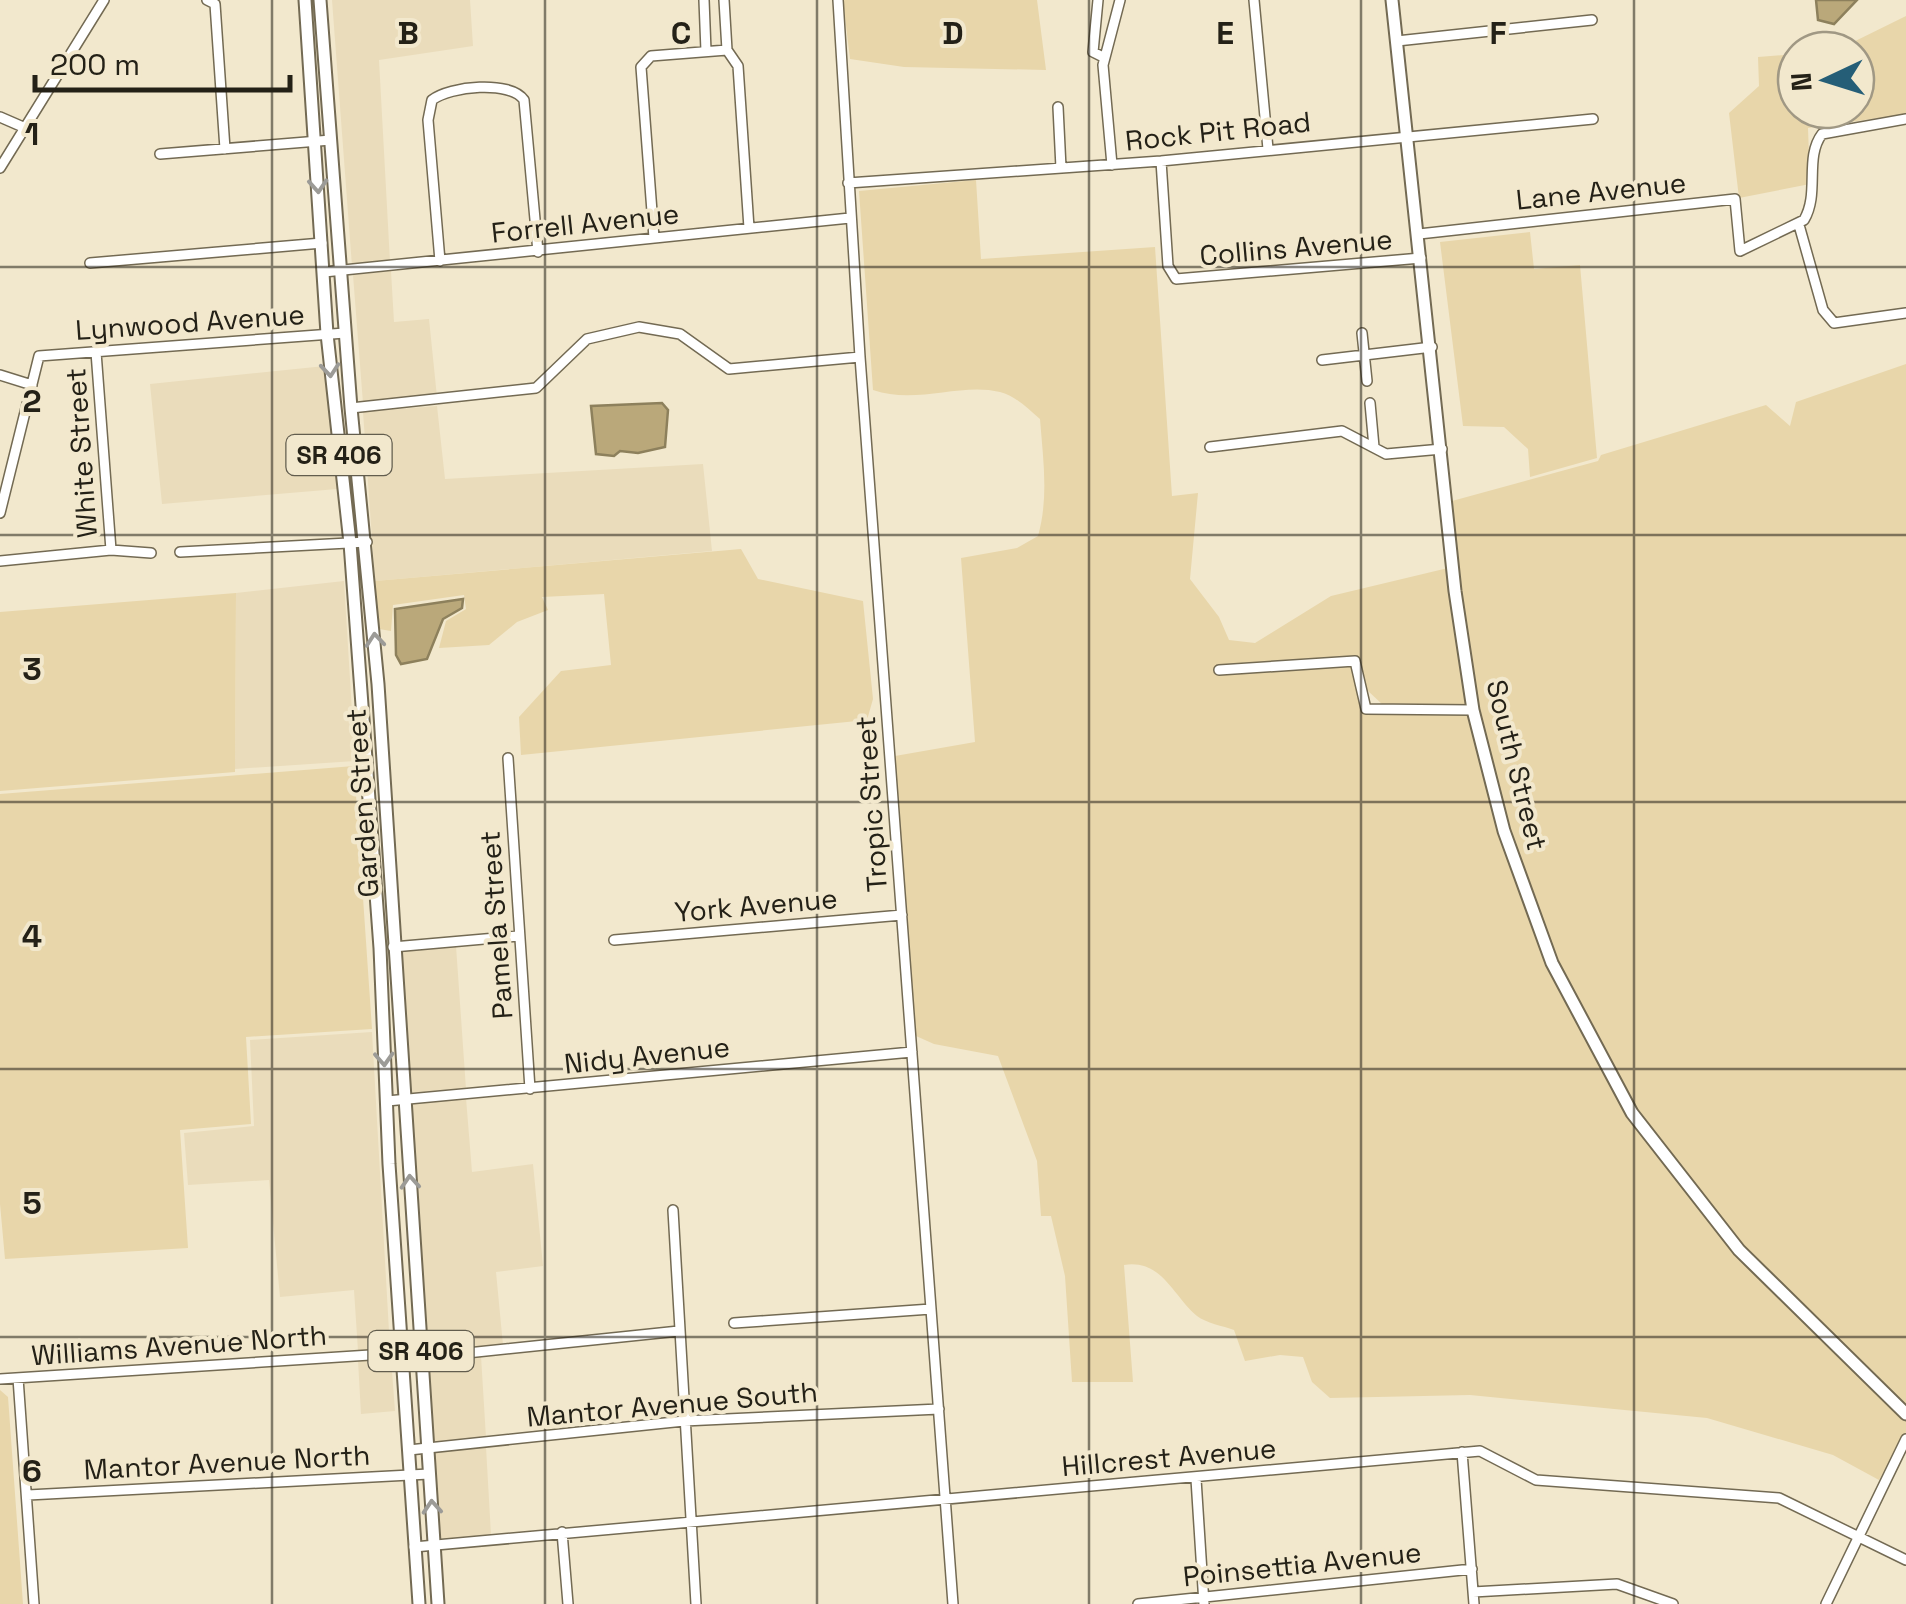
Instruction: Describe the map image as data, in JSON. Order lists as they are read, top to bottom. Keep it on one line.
{"streets":{"main road":["SR 406","South Street","Garden Street"],"street":["Rock Pit Road","Lane Avenue","Forrell Avenue","Collins Avenue","Lynwood Avenue","White Street","Tropic Street","York Avenue","Pamela Street","Nidy Avenue","Williams Avenue North","Mantor Avenue South","Hillcrest Avenue","Mantor Avenue North","Poinsettia Avenue"]},"crossings":[["Rock Pit Road","Collins Avenue"],["Rock Pit Road","South Street"],["Rock Pit Road","Tropic Street"],["Lane Avenue","South Street"],["Forrell Avenue","Garden Street"],["Forrell Avenue","Tropic Street"],["Collins Avenue","South Street"],["Lynwood Avenue","White Street"],["Lynwood Avenue","Garden Street"],["Garden Street","Nidy Avenue"],["Garden Street","Williams Avenue North"],["Garden Street","Mantor Avenue South"],["Garden Street","Hillcrest Avenue"],["Garden Street","Mantor Avenue North"],["Tropic Street","York Avenue"],["Tropic Street","Nidy Avenue"],["Tropic Street","Mantor Avenue South"],["Tropic Street","Hillcrest Avenue"],["Pamela Street","Nidy Avenue"]],"scale_bar":"200 m","north":"left","grid":{"columns":["B","C","D","E","F"],"rows":["1","2","3","4","5","6"]}}
